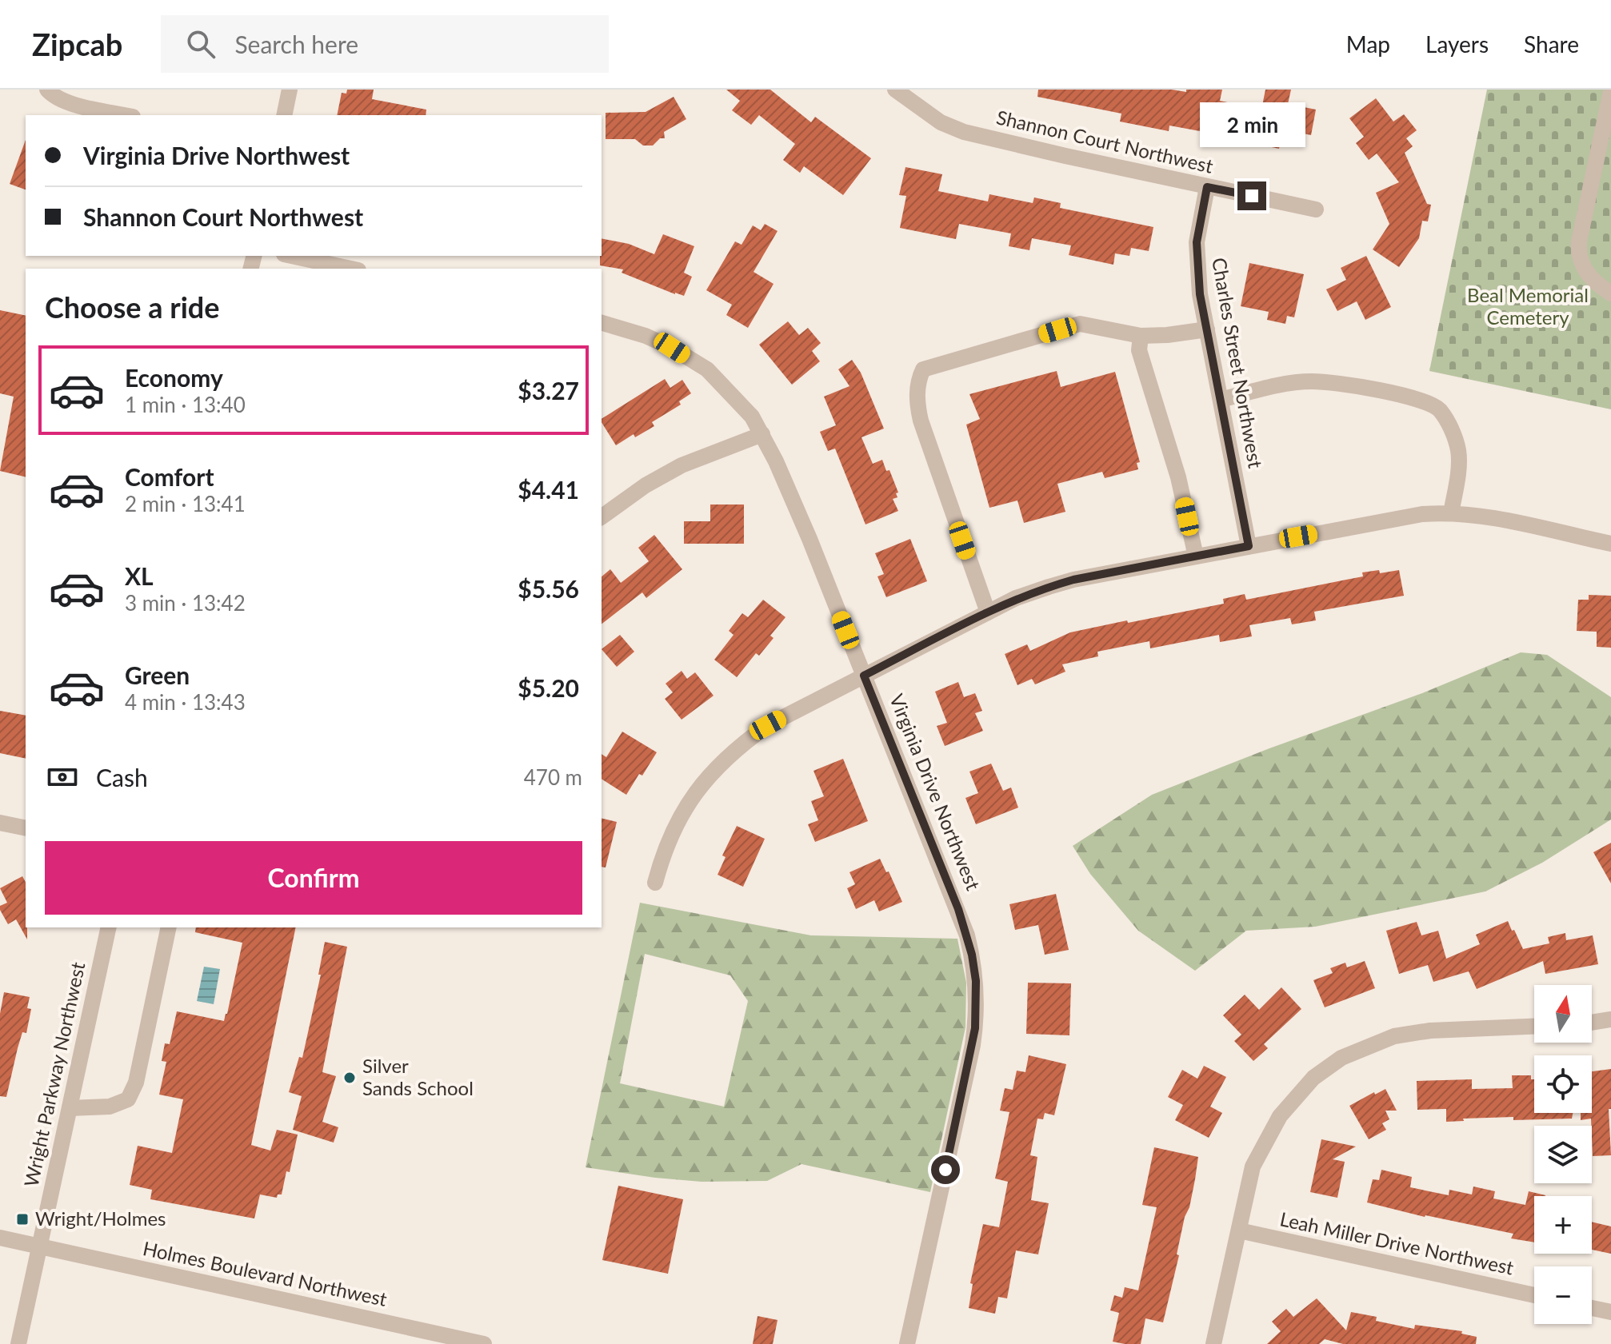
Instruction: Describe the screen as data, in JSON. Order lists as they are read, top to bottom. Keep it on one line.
{"streets":{"street":["Shannon Court Northwest","Charles Street Northwest","Virginia Drive Northwest","Wright Parkway Northwest","Leah Miller Drive Northwest","Holmes Boulevard Northwest"]},"crossings":[["Shannon Court Northwest","Charles Street Northwest"],["Wright Parkway Northwest","Holmes Boulevard Northwest"]],"parks":["Beal Memorial Cemetery"],"places":{"other":["Silver Sands School"],"transit":["Wright/Holmes"]},"north":"top","page":{"header":"Zipcab","search":"Search here","nav":["Map","Layers","Share"],"bubble":"2 min","banner":["Virginia Drive Northwest","Shannon Court Northwest"],"heading":"Choose a ride","list":[{"name":"Economy","note":"1 min · 13:40","value":"$3.27"},{"name":"Comfort","note":"2 min · 13:41","value":"$4.41"},{"name":"XL","note":"3 min · 13:42","value":"$5.56"},{"name":"Green","note":"4 min · 13:43","value":"$5.20"}],"pay":["Cash","470 m"],"buttons":"Confirm","map_buttons":["+","−"]}}
